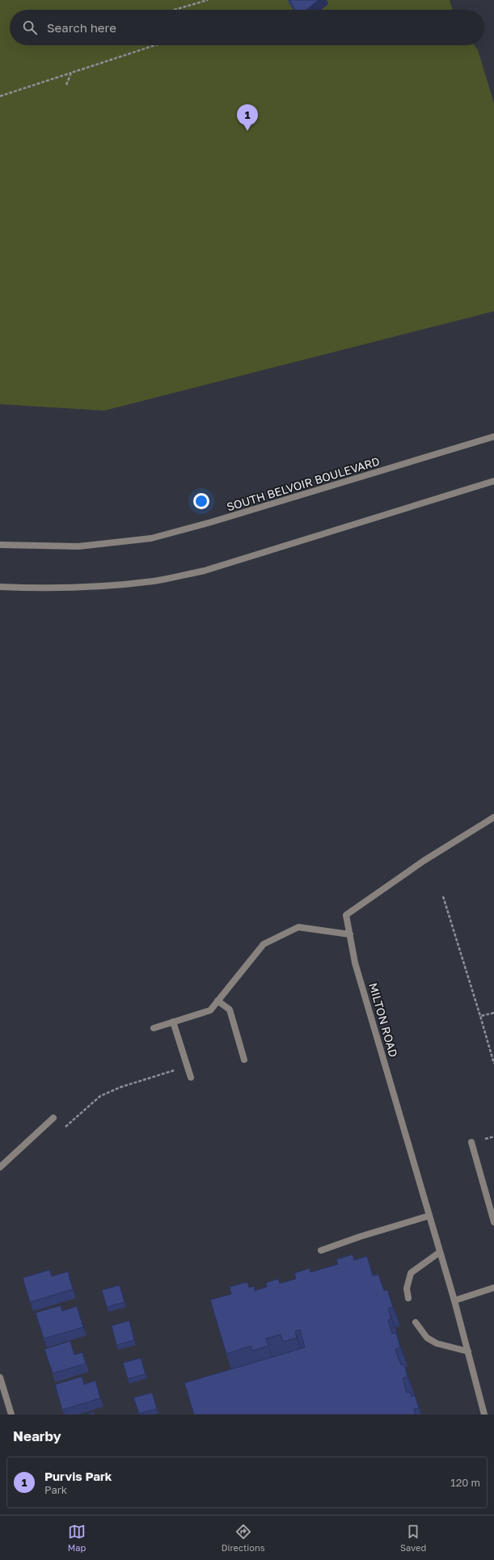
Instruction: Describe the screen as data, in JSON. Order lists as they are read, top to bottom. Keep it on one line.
{"streets":{"street":["SOUTH BELVOIR BOULEVARD","MILTON ROAD"]},"page":{"search":"Search here","pins":"1","heading":"Nearby","list":[{"mark":"1","name":"Purvis Park","note":"Park","value":"120 m"}],"nav":["Map","Directions","Saved"]}}
